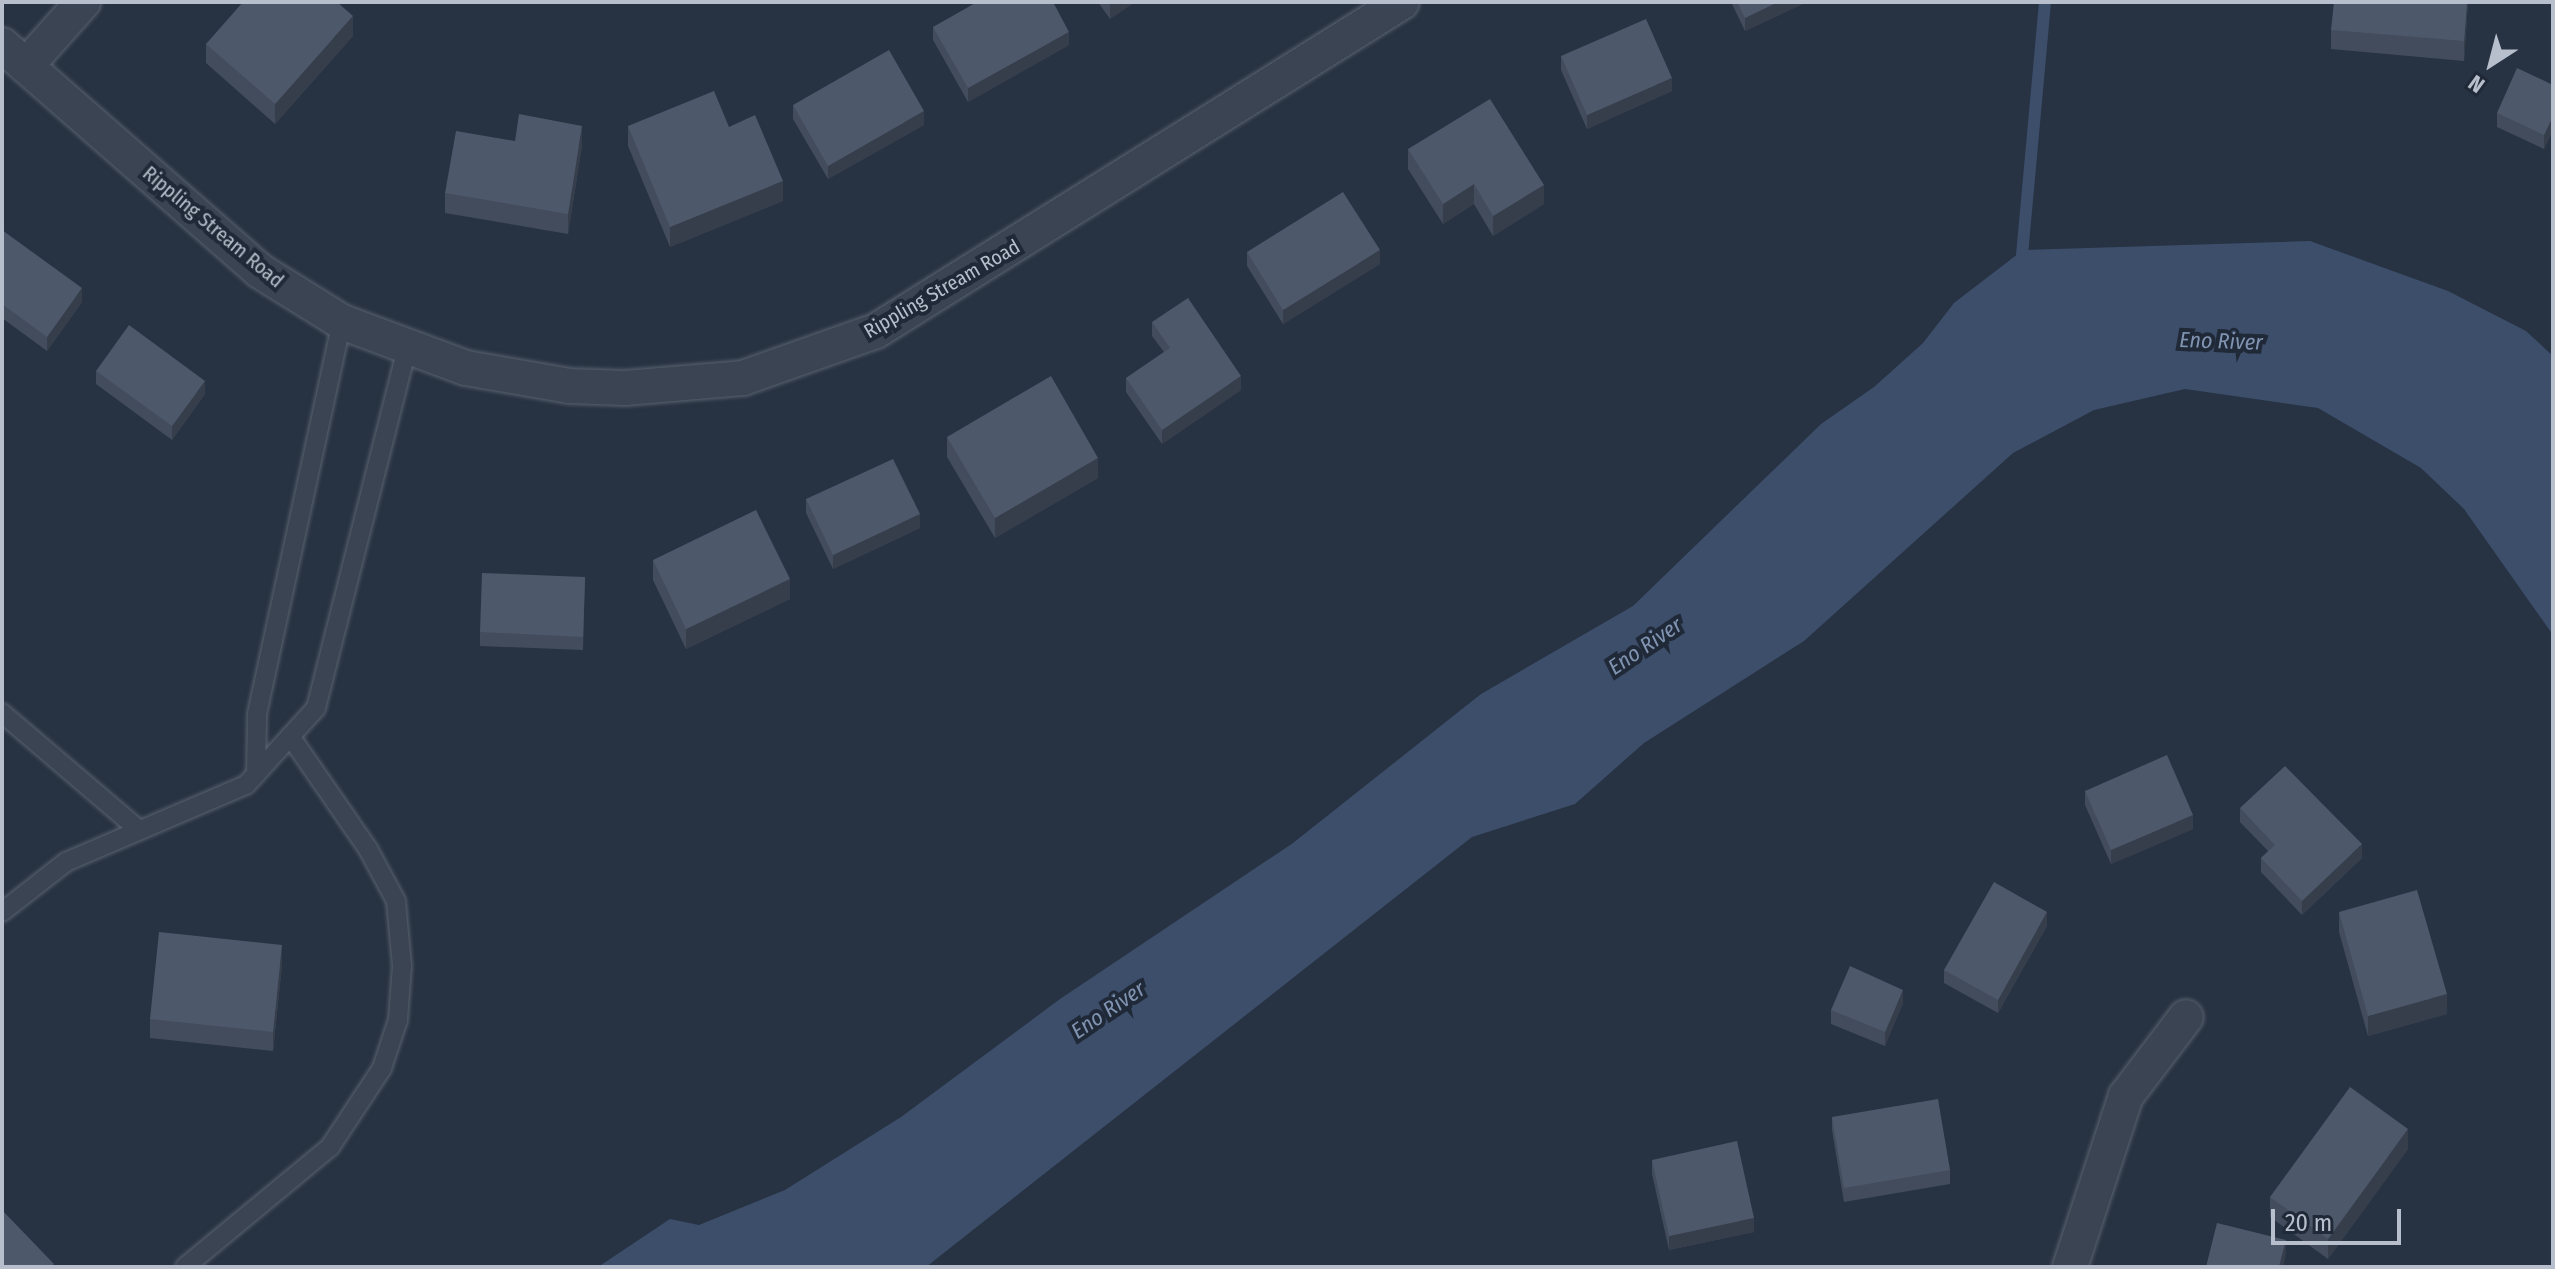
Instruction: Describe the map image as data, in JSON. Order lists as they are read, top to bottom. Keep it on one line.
{"streets":{"street":["Rippling Stream Road"]},"water":["Eno River"],"scale_bar":"20 m","north":"bottom left"}
